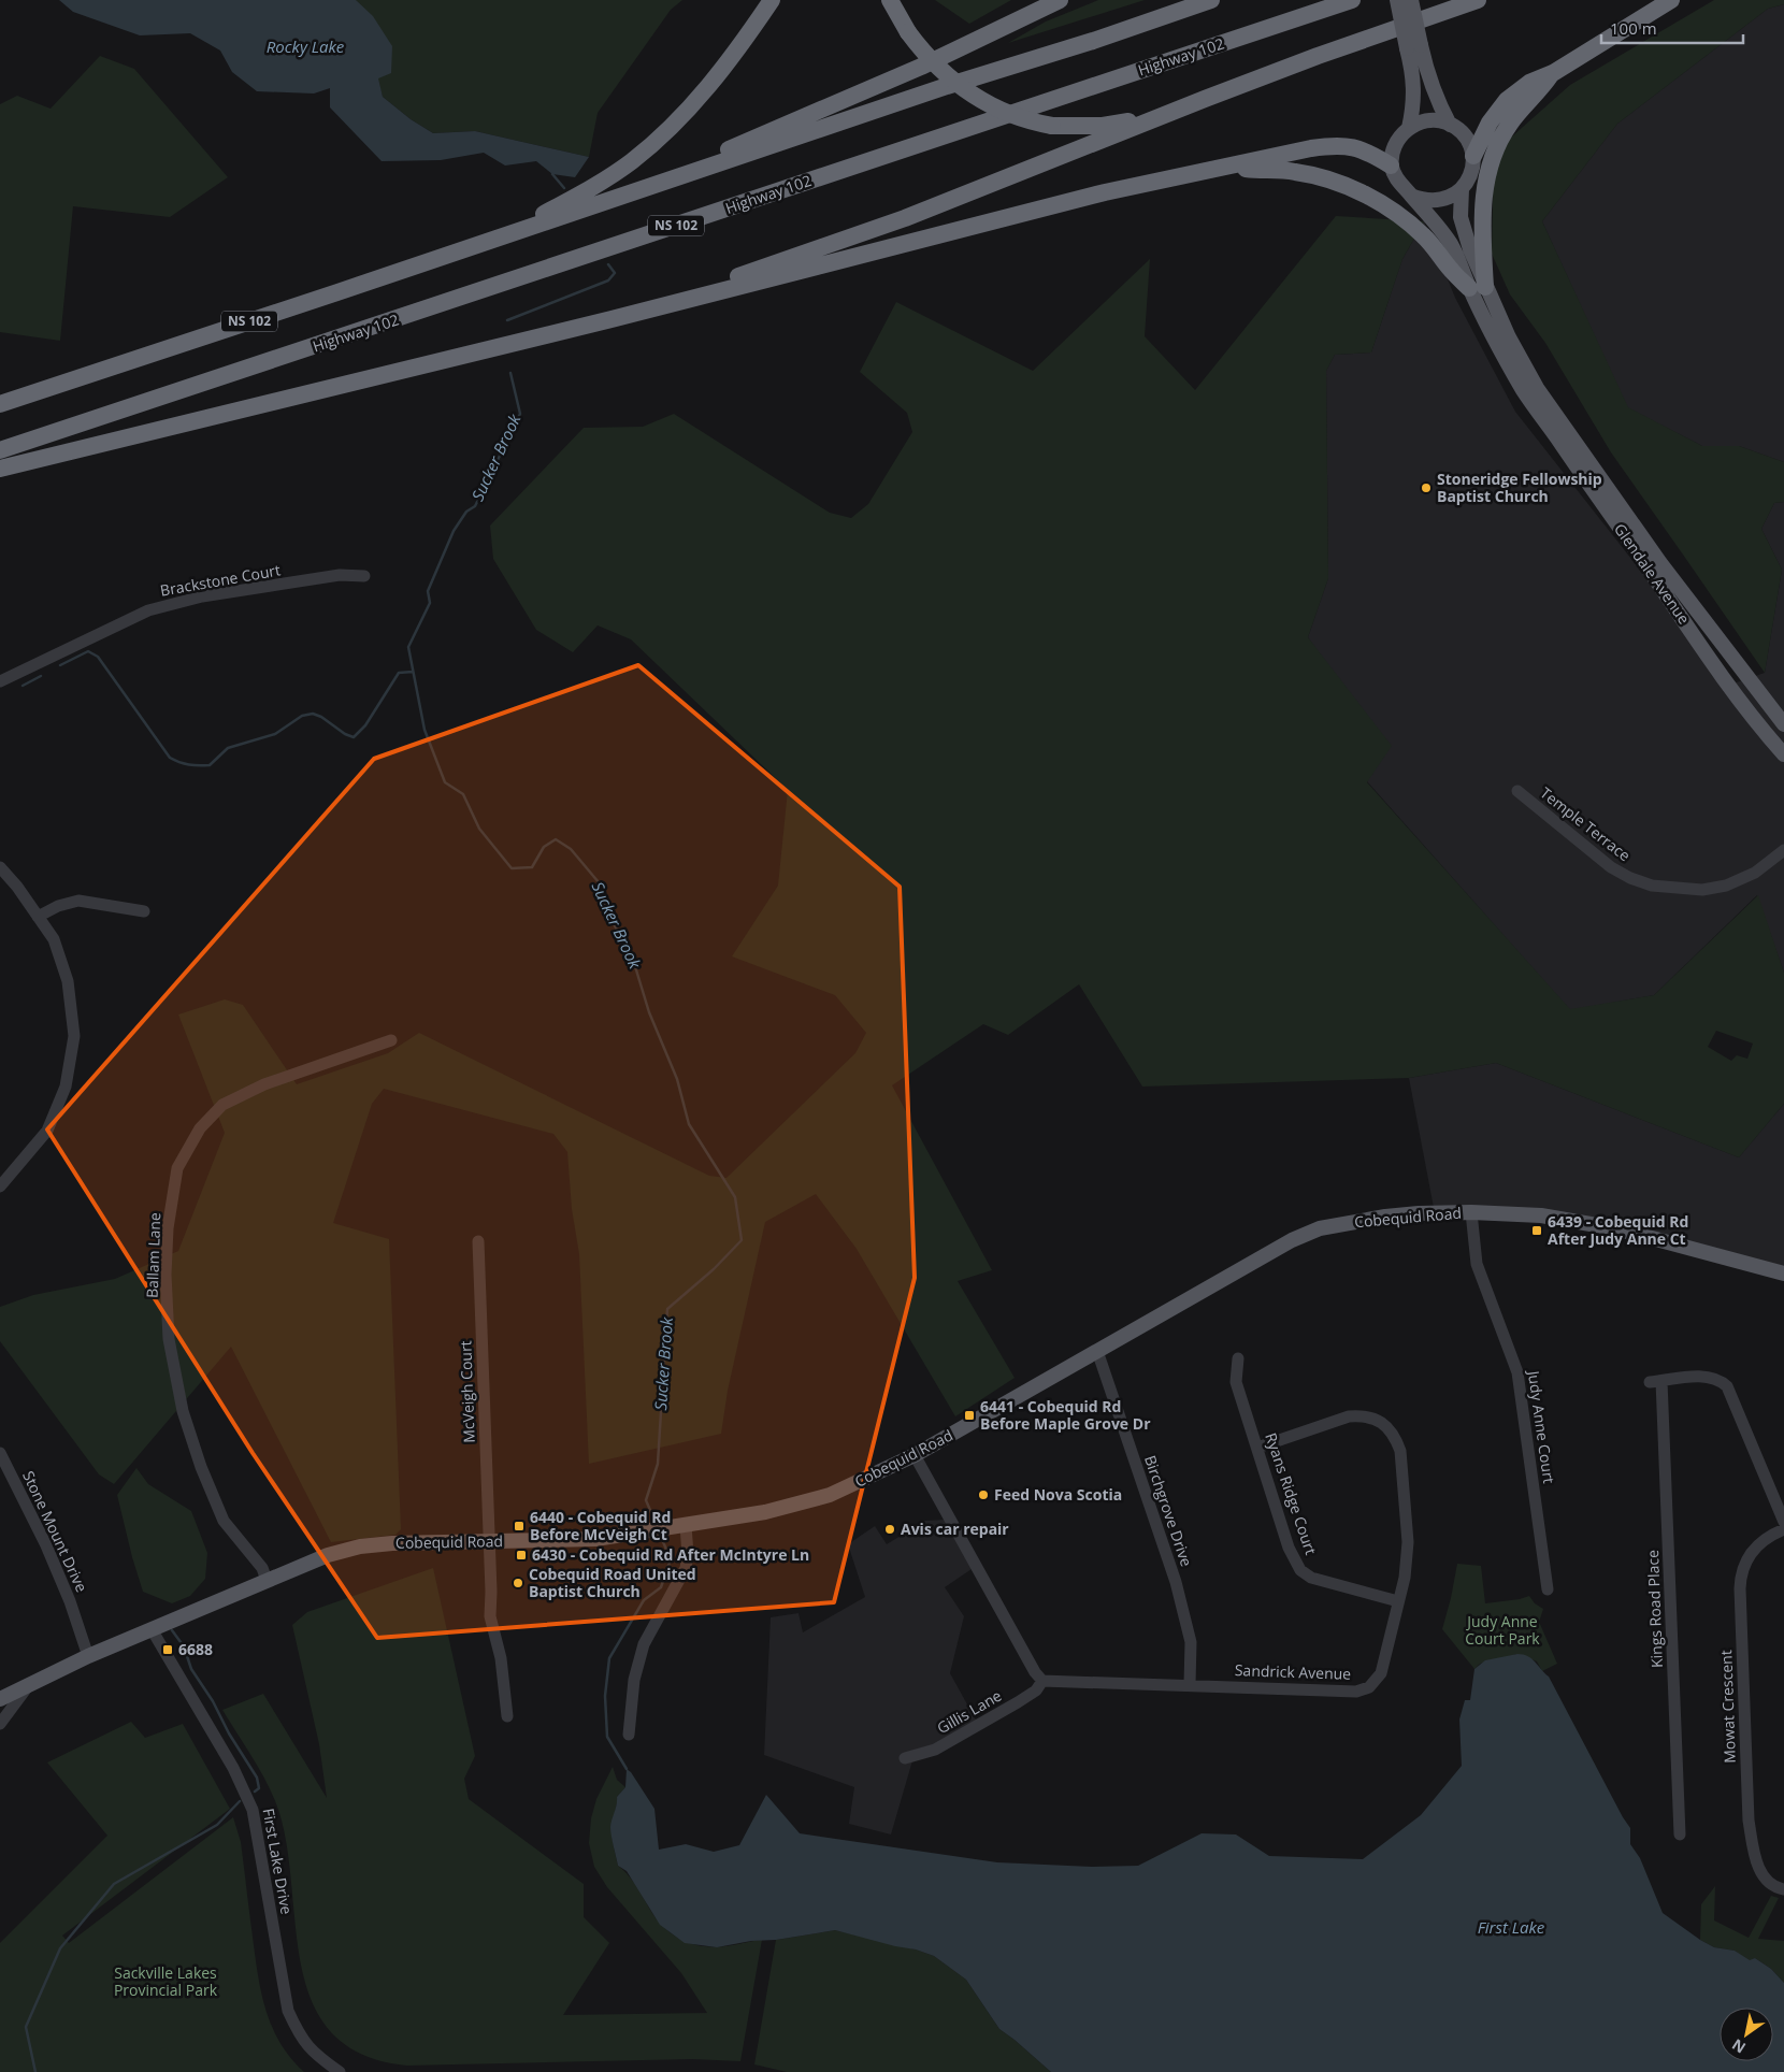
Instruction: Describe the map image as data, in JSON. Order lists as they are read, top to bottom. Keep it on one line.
{"streets":{"highway":["Highway 102","NS 102"],"main road":["Glendale Avenue","Cobequid Road"],"street":["Brackstone Court","Temple Terrace","Ballam Lane","McVeigh Court","Judy Anne Court","Ryans Ridge Court","Birchgrove Drive","Stone Mount Drive","Kings Road Place","Sandrick Avenue","Mowat Crescent","Gillis Lane","First Lake Drive"]},"crossings":[["Cobequid Road","Ballam Lane"],["Cobequid Road","McVeigh Court"],["Cobequid Road","Judy Anne Court"],["Cobequid Road","Birchgrove Drive"],["Cobequid Road","Stone Mount Drive"],["Cobequid Road","First Lake Drive"],["Ryans Ridge Court","Sandrick Avenue"],["Birchgrove Drive","Sandrick Avenue"],["Sandrick Avenue","Gillis Lane"]],"water":["Rocky Lake","Sucker Brook","First Lake"],"parks":["Judy Anne Court Park","Sackville Lakes Provincial Park"],"places":{"other":["Stoneridge Fellowship Baptist Church","Feed Nova Scotia","Avis car repair","Cobequid Road United Baptist Church"],"transit":["6439 - Cobequid Rd After Judy Anne Ct","6441 - Cobequid Rd Before Maple Grove Dr","6440 - Cobequid Rd Before McVeigh Ct","6430 - Cobequid Rd After McIntyre Ln","6688"]},"scale_bar":"100 m","north":"bottom left"}
